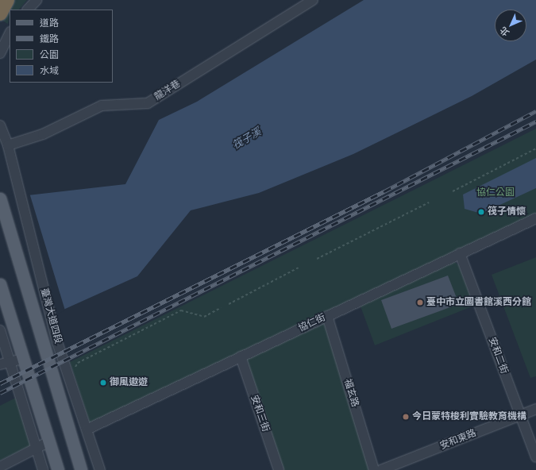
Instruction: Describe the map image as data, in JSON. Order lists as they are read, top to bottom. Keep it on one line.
{"streets":{"main road":["臺灣大道四段"],"street":["龍洋巷","協仁街","安和二街","福玄路","安和三街","安和東路"]},"crossings":[["龍洋巷","臺灣大道四段"],["臺灣大道四段","協仁街"],["協仁街","安和二街"],["協仁街","福玄路"],["協仁街","安和三街"],["安和二街","安和東路"]],"water":["筏子溪"],"parks":["協仁公園"],"places":["筏子情懷","臺中市立圖書館溪西分館","御風遨遊","今日蒙特梭利實驗教育機構"],"legend":["道路","鐵路","公園","水域"],"north":"bottom left"}
